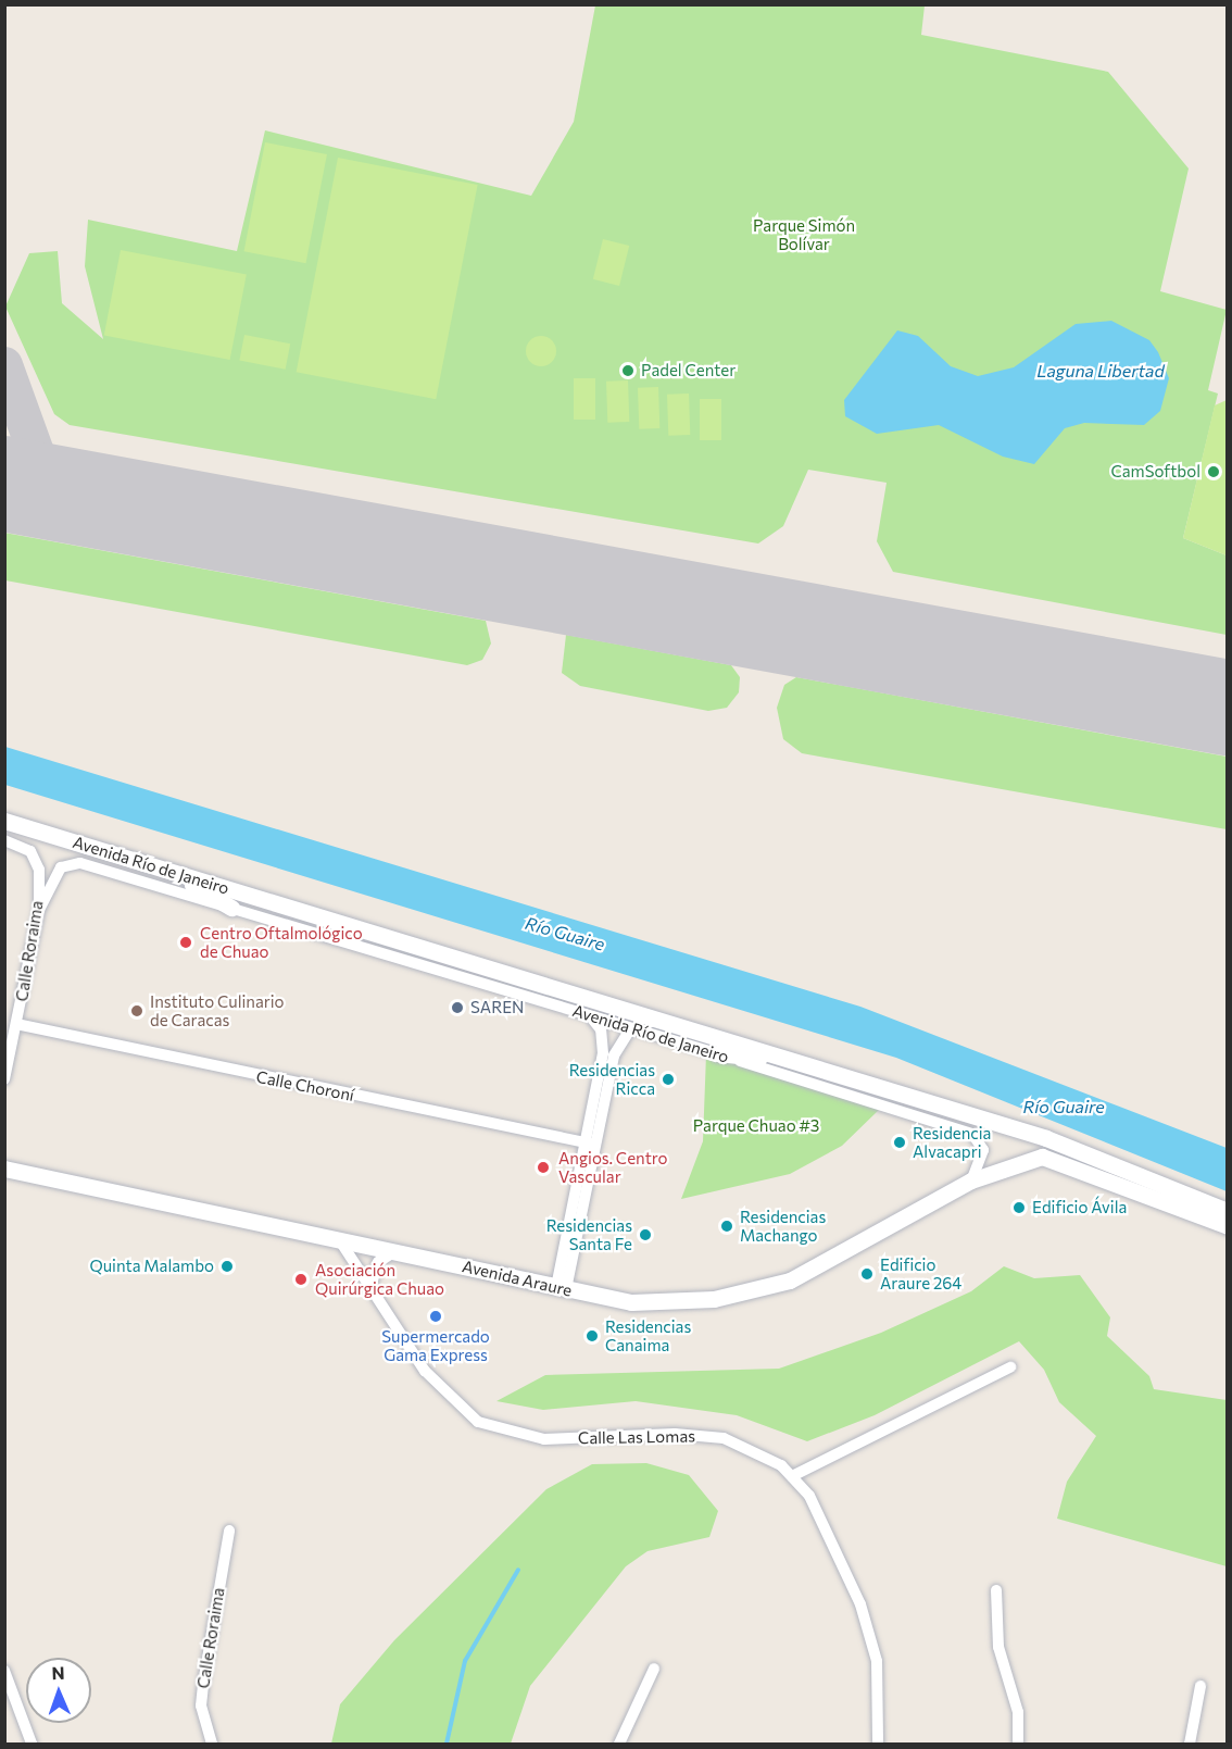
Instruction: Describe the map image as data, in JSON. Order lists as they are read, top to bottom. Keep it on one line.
{"streets":{"street":["Avenida Río de Janeiro","Calle Roraima","Calle Choroní","Avenida Araure","Calle Las Lomas"]},"crossings":[["Avenida Río de Janeiro","Calle Roraima"],["Avenida Río de Janeiro","Avenida Araure"],["Calle Roraima","Calle Choroní"],["Avenida Araure","Calle Las Lomas"]],"water":["Laguna Libertad","Río Guaire"],"parks":["Parque Simón Bolívar","Parque Chuao #3"],"places":["Padel Center","CamSoftbol","Centro Oftalmológico de Chuao","SAREN","Instituto Culinario de Caracas","Residencias Ricca","Residencia Alvacapri","Angios. Centro Vascular","Edificio Ávila","Residencias Machango","Residencias Santa Fe","Quinta Malambo","Edificio Araure 264","Asociación Quirúrgica Chuao","Supermercado Gama Express","Residencias Canaima"],"north":"top"}
